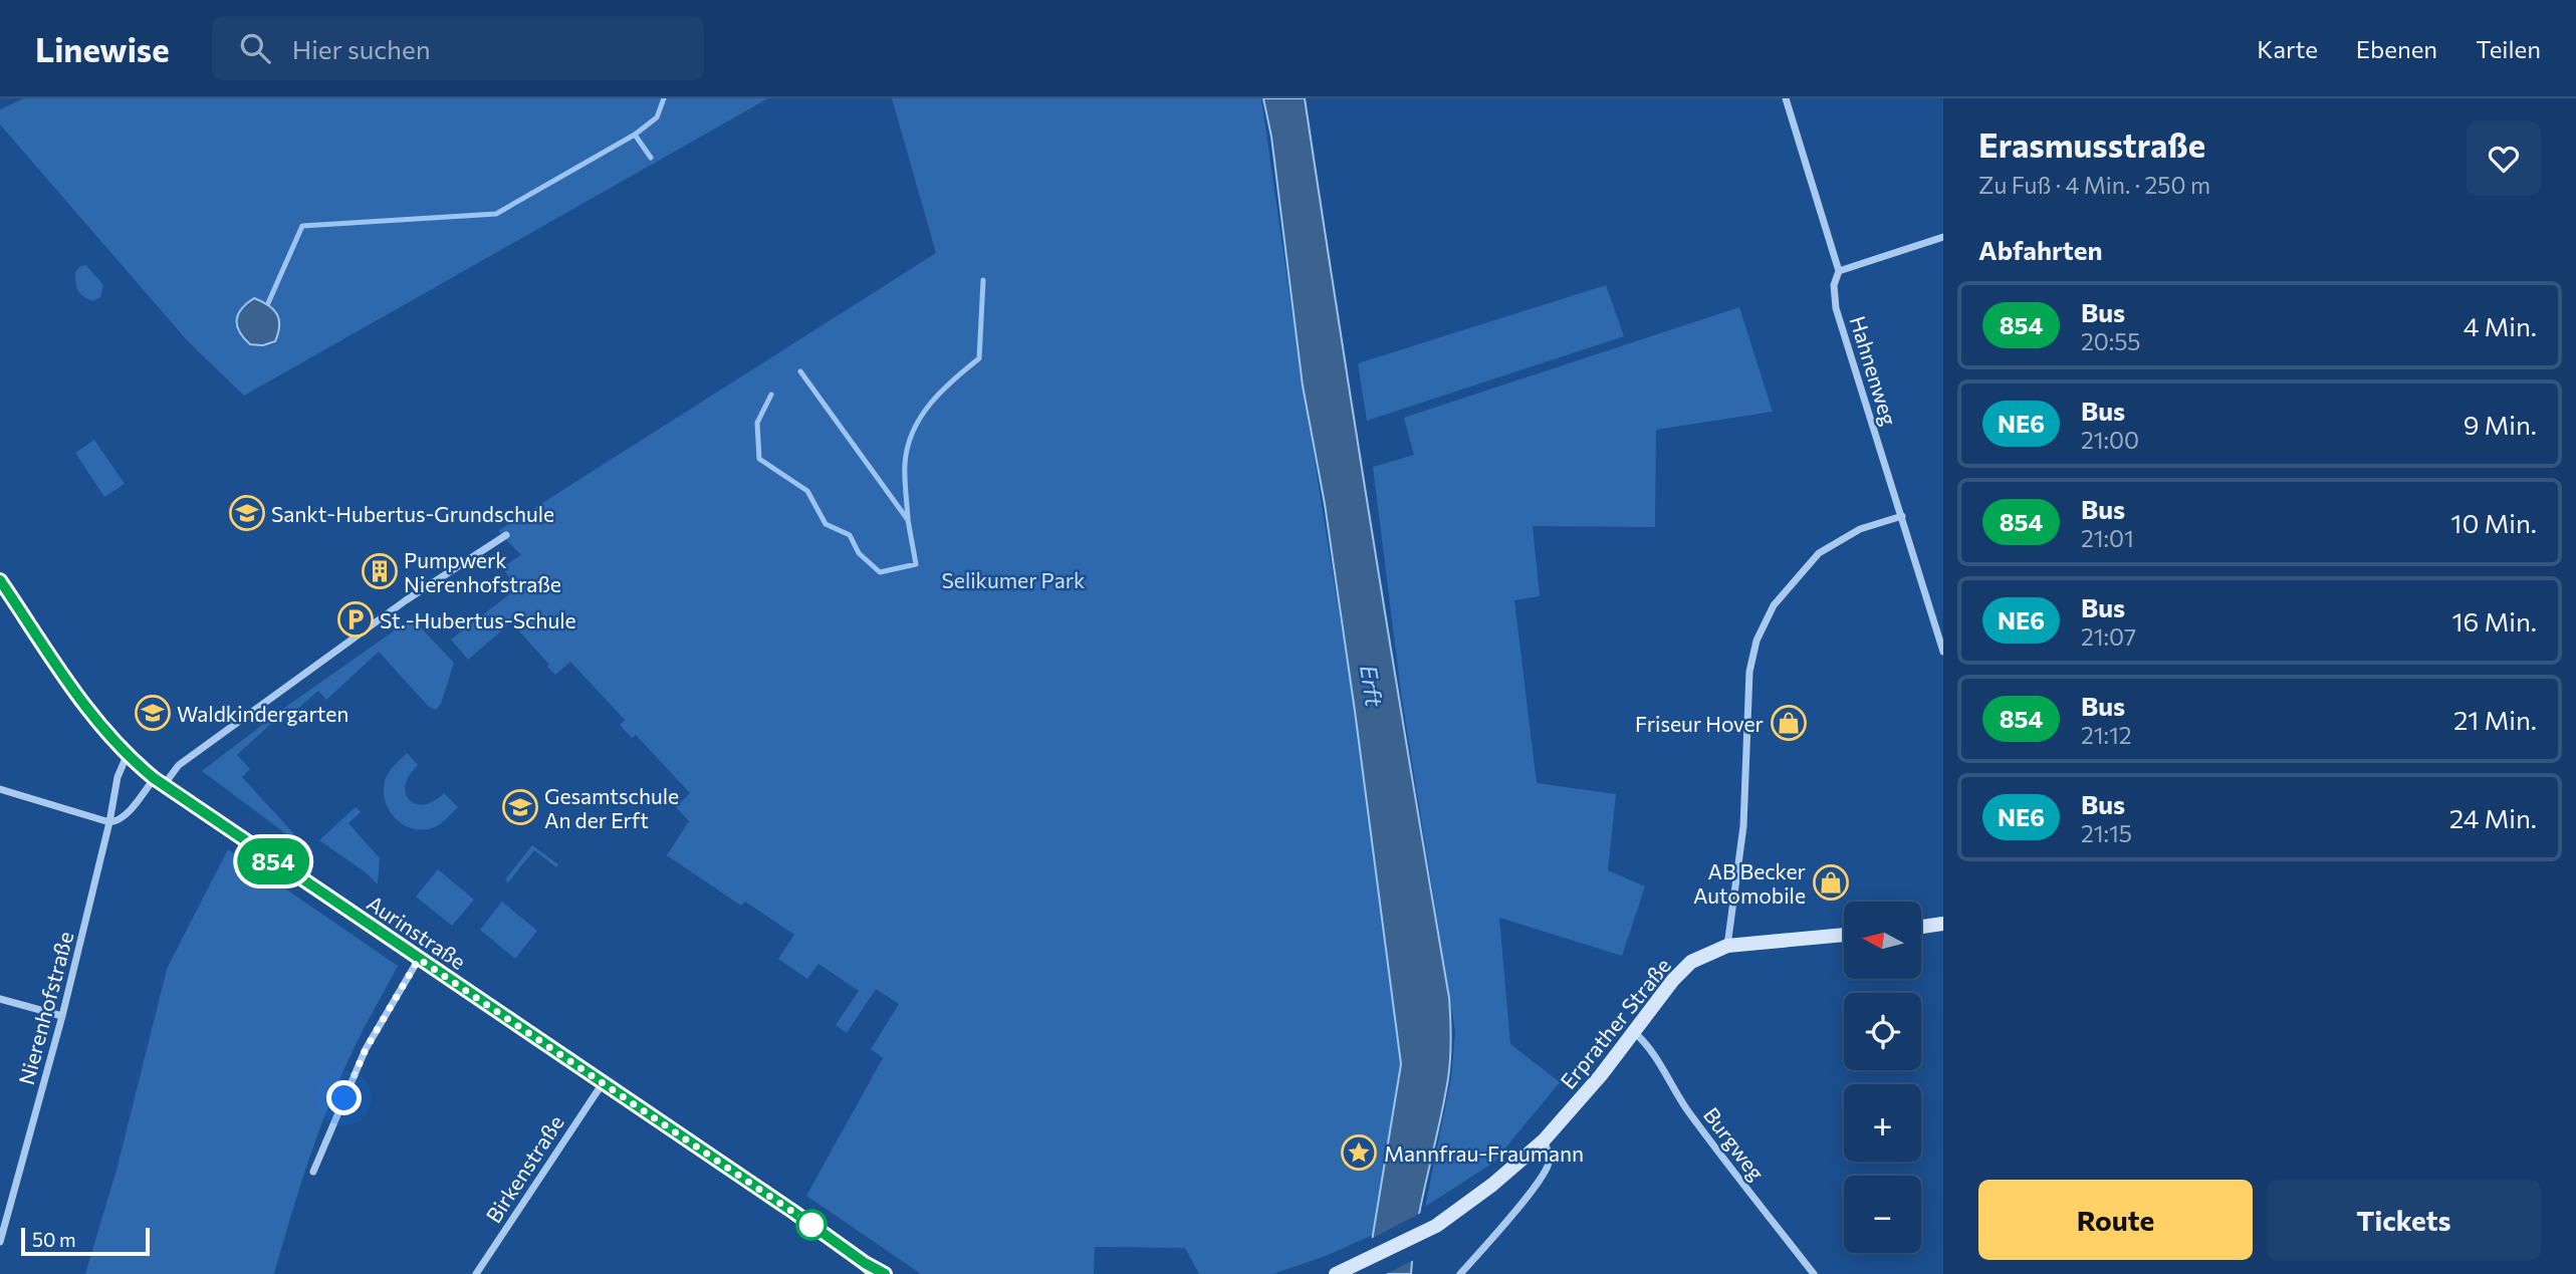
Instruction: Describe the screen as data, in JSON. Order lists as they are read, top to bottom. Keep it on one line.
{"streets":{"main road":["Aurinstraße","Erprather Straße"],"street":["Hahnenweg","Nierenhofstraße","Burgweg","Birkenstraße"]},"crossings":[["Aurinstraße","Nierenhofstraße"],["Aurinstraße","Birkenstraße"],["Erprather Straße","Burgweg"]],"water":["Erft"],"parks":["Selikumer Park"],"places":{"school or university":["Sankt-Hubertus-Grundschule","Waldkindergarten","Gesamtschule An der Erft"],"building":["Pumpwerk Nierenhofstraße"],"parking":["St.-Hubertus-Schule"],"shop":["Friseur Hover","AB Becker Automobile"],"place":["Mannfrau-Fraumann"]},"lines":["bus line 854"],"scale_bar":"50 m","north":"left","page":{"header":"Linewise","search":"Hier suchen","nav":["Karte","Ebenen","Teilen"],"on_map":"854","heading":[["Erasmusstraße","Zu Fuß · 4 Min. · 250 m"],"Abfahrten"],"list":[{"mark":"854","name":"Bus","note":"20:55","value":"4 Min."},{"mark":"NE6","name":"Bus","note":"21:00","value":"9 Min."},{"mark":"854","name":"Bus","note":"21:01","value":"10 Min."},{"mark":"NE6","name":"Bus","note":"21:07","value":"16 Min."},{"mark":"854","name":"Bus","note":"21:12","value":"21 Min."},{"mark":"NE6","name":"Bus","note":"21:15","value":"24 Min."}],"map_buttons":["+","−"],"buttons":["Route","Tickets"],"scale":"50 m"}}
